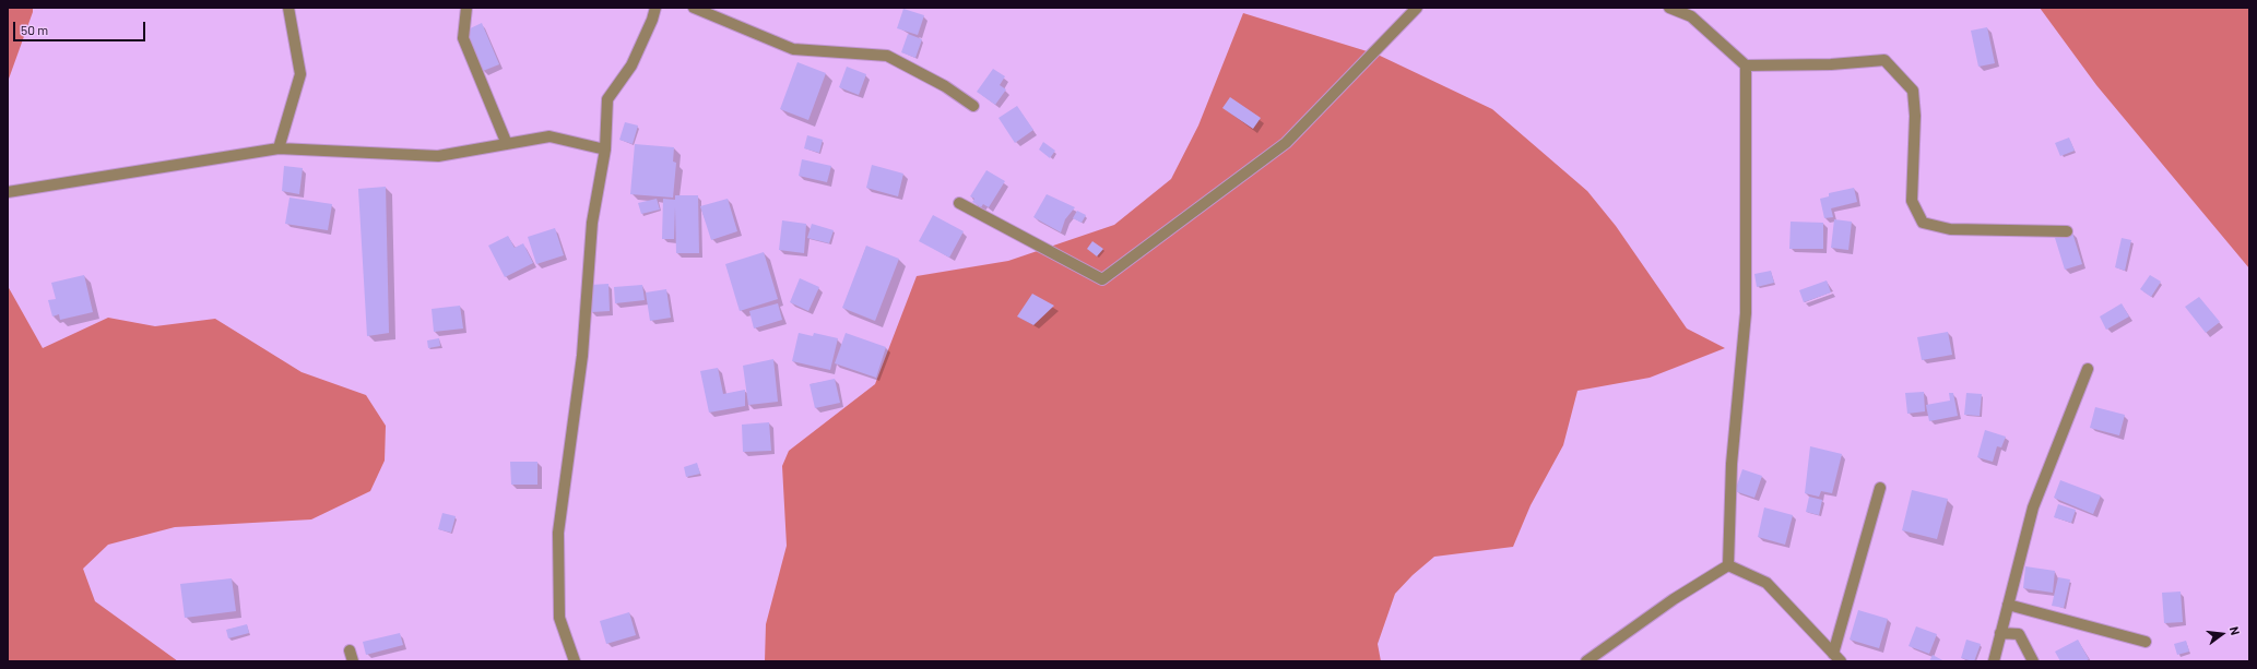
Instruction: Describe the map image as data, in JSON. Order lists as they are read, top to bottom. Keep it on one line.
{"scale_bar":"50 m","north":"right"}
